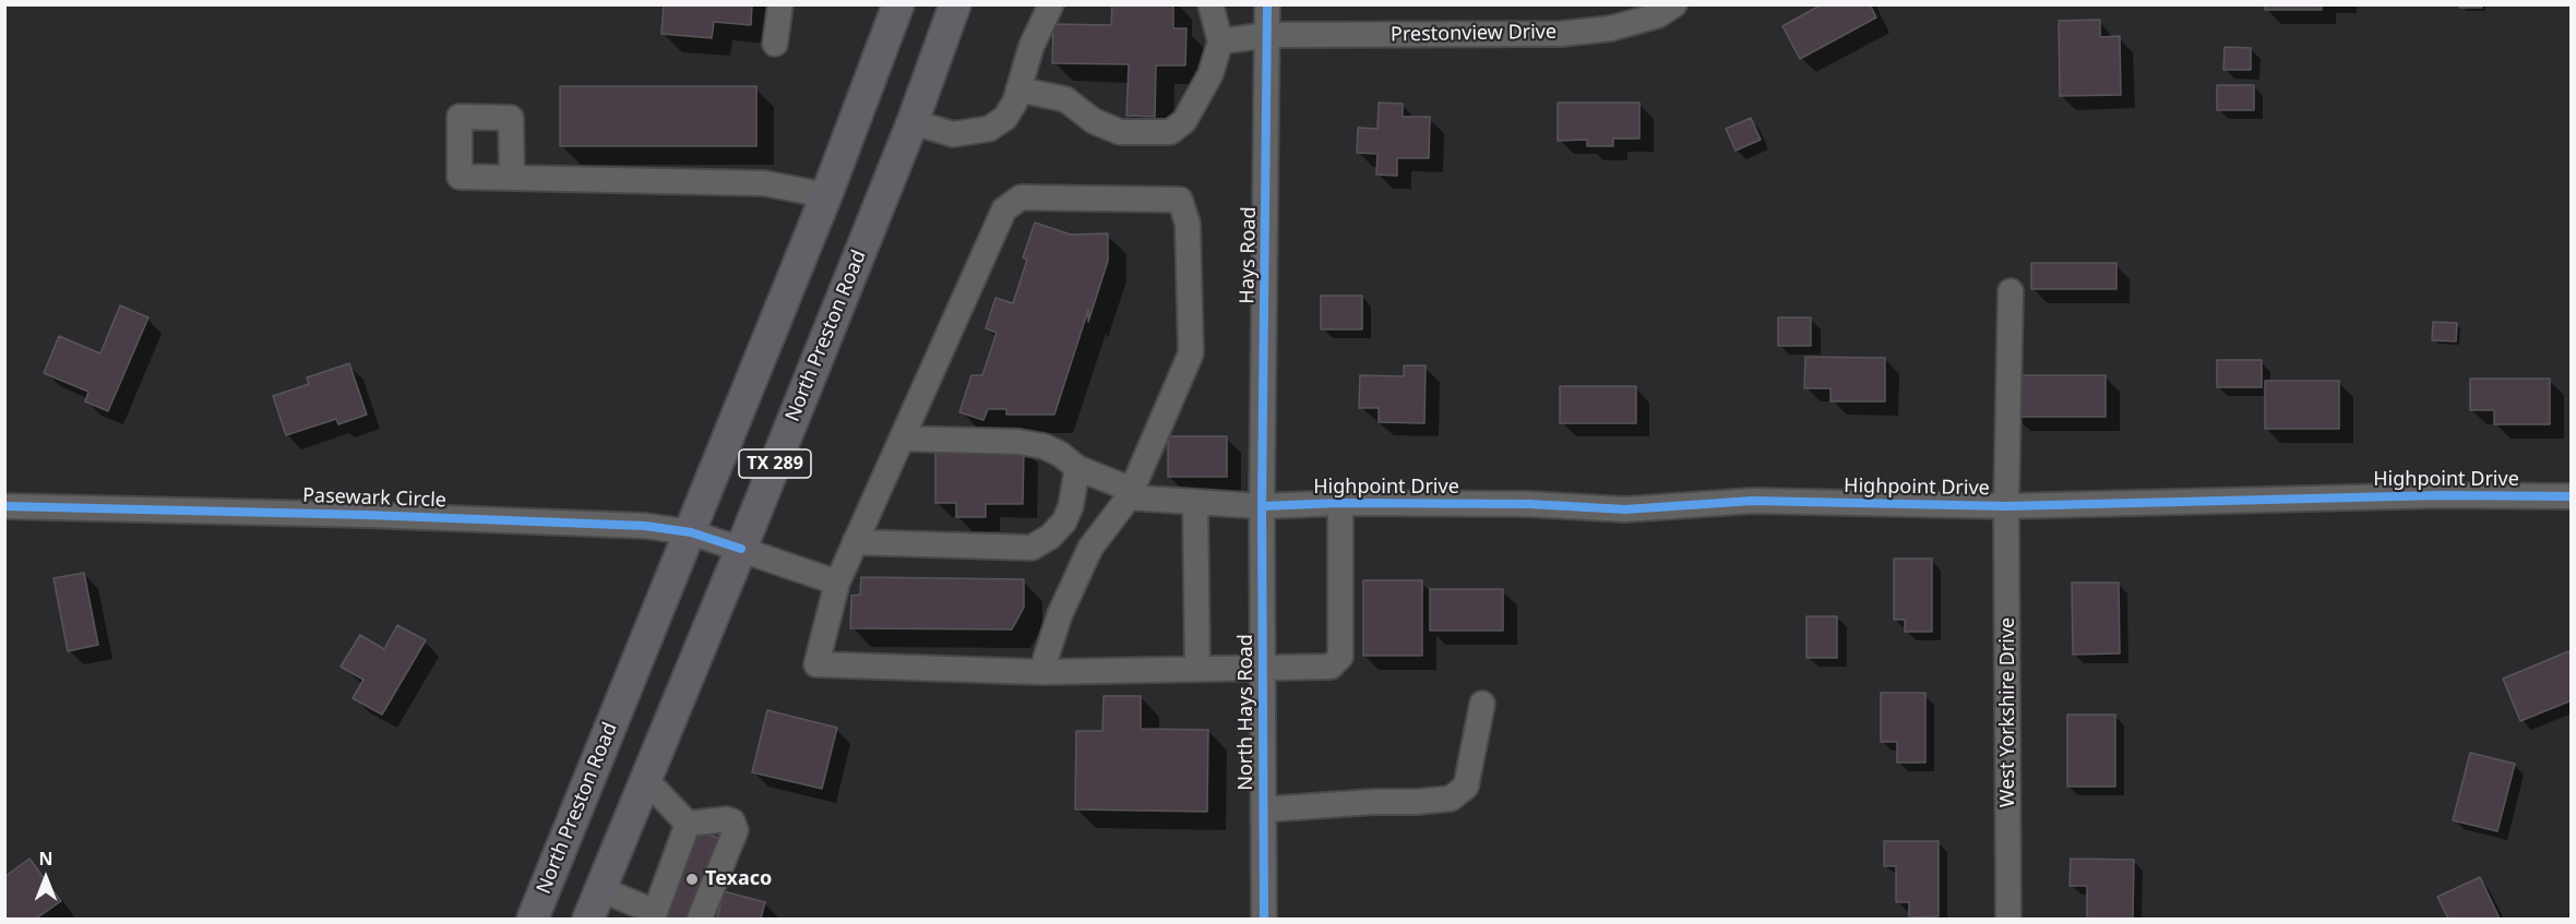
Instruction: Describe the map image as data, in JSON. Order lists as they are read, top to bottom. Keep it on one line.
{"streets":{"main road":["North Preston Road","TX 289"],"street":["Prestonview Drive","Hays Road","Highpoint Drive","Pasewark Circle","North Hays Road","West Yorkshire Drive"]},"crossings":[["Prestonview Drive","Hays Road"],["Hays Road","Highpoint Drive"],["Hays Road","North Hays Road"],["North Preston Road","Pasewark Circle"],["Highpoint Drive","North Hays Road"],["Highpoint Drive","West Yorkshire Drive"]],"places":["Texaco"],"north":"top"}
